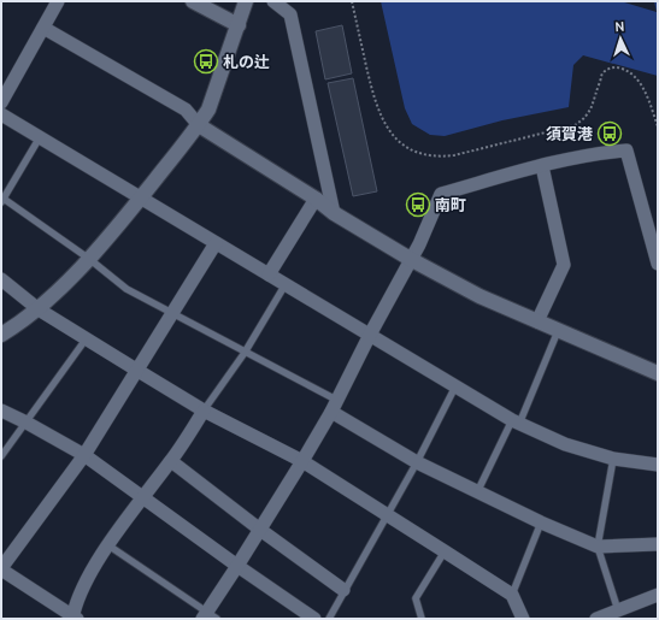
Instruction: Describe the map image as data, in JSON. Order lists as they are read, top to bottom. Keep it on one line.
{"places":{"bus stop":["札の辻","須賀港","南町"]},"north":"top"}
